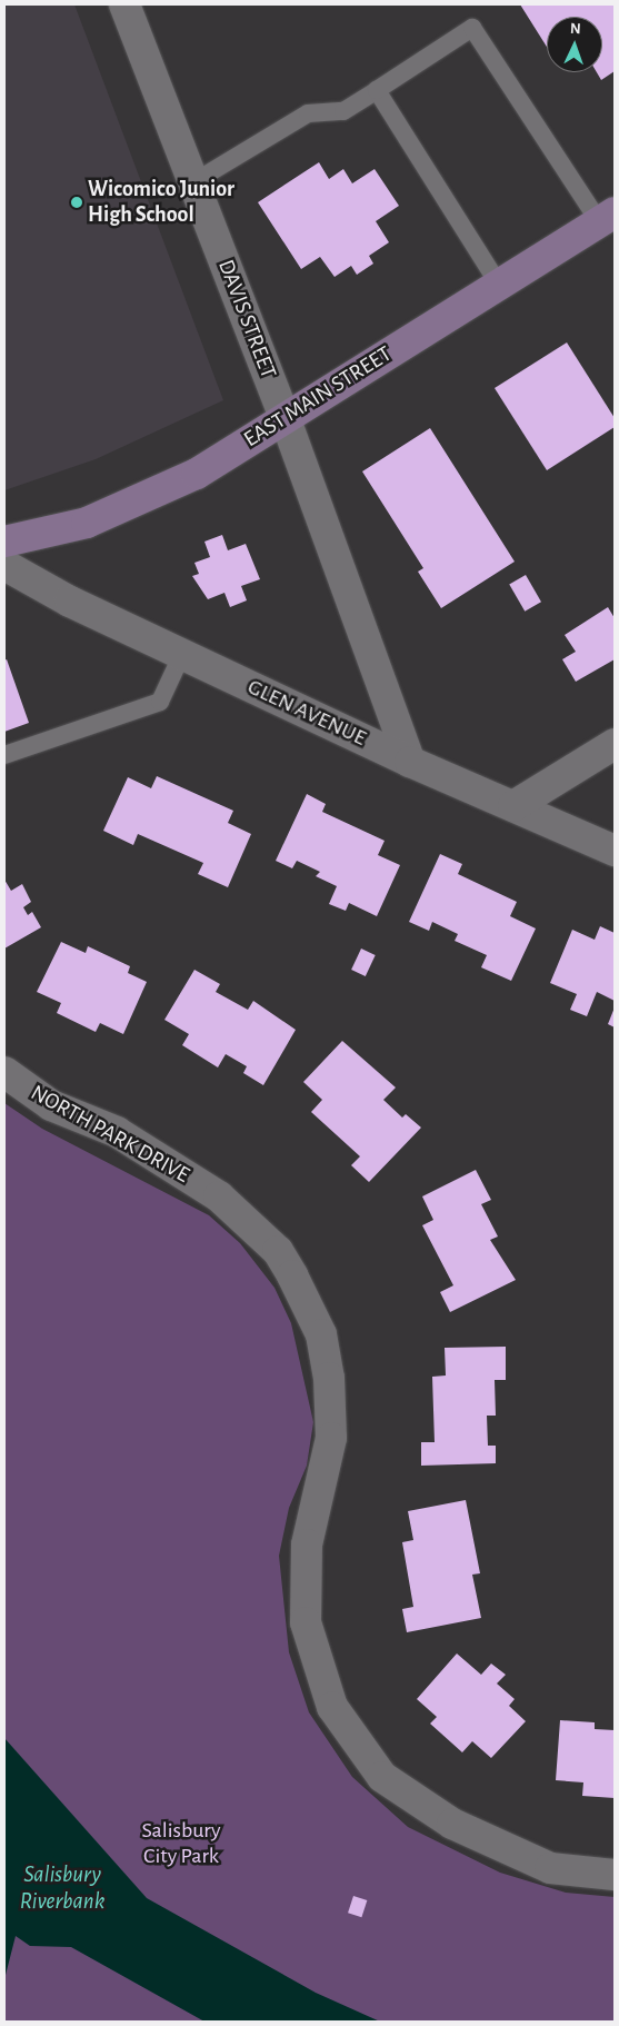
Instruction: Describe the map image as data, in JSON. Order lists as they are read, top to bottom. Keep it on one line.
{"streets":{"main road":["EAST MAIN STREET"],"street":["DAVIS STREET","GLEN AVENUE","NORTH PARK DRIVE"]},"crossings":[["DAVIS STREET","EAST MAIN STREET"],["DAVIS STREET","GLEN AVENUE"]],"water":["Salisbury Riverbank"],"parks":["Salisbury City Park"],"places":["Wicomico Junior High School"],"north":"top"}
